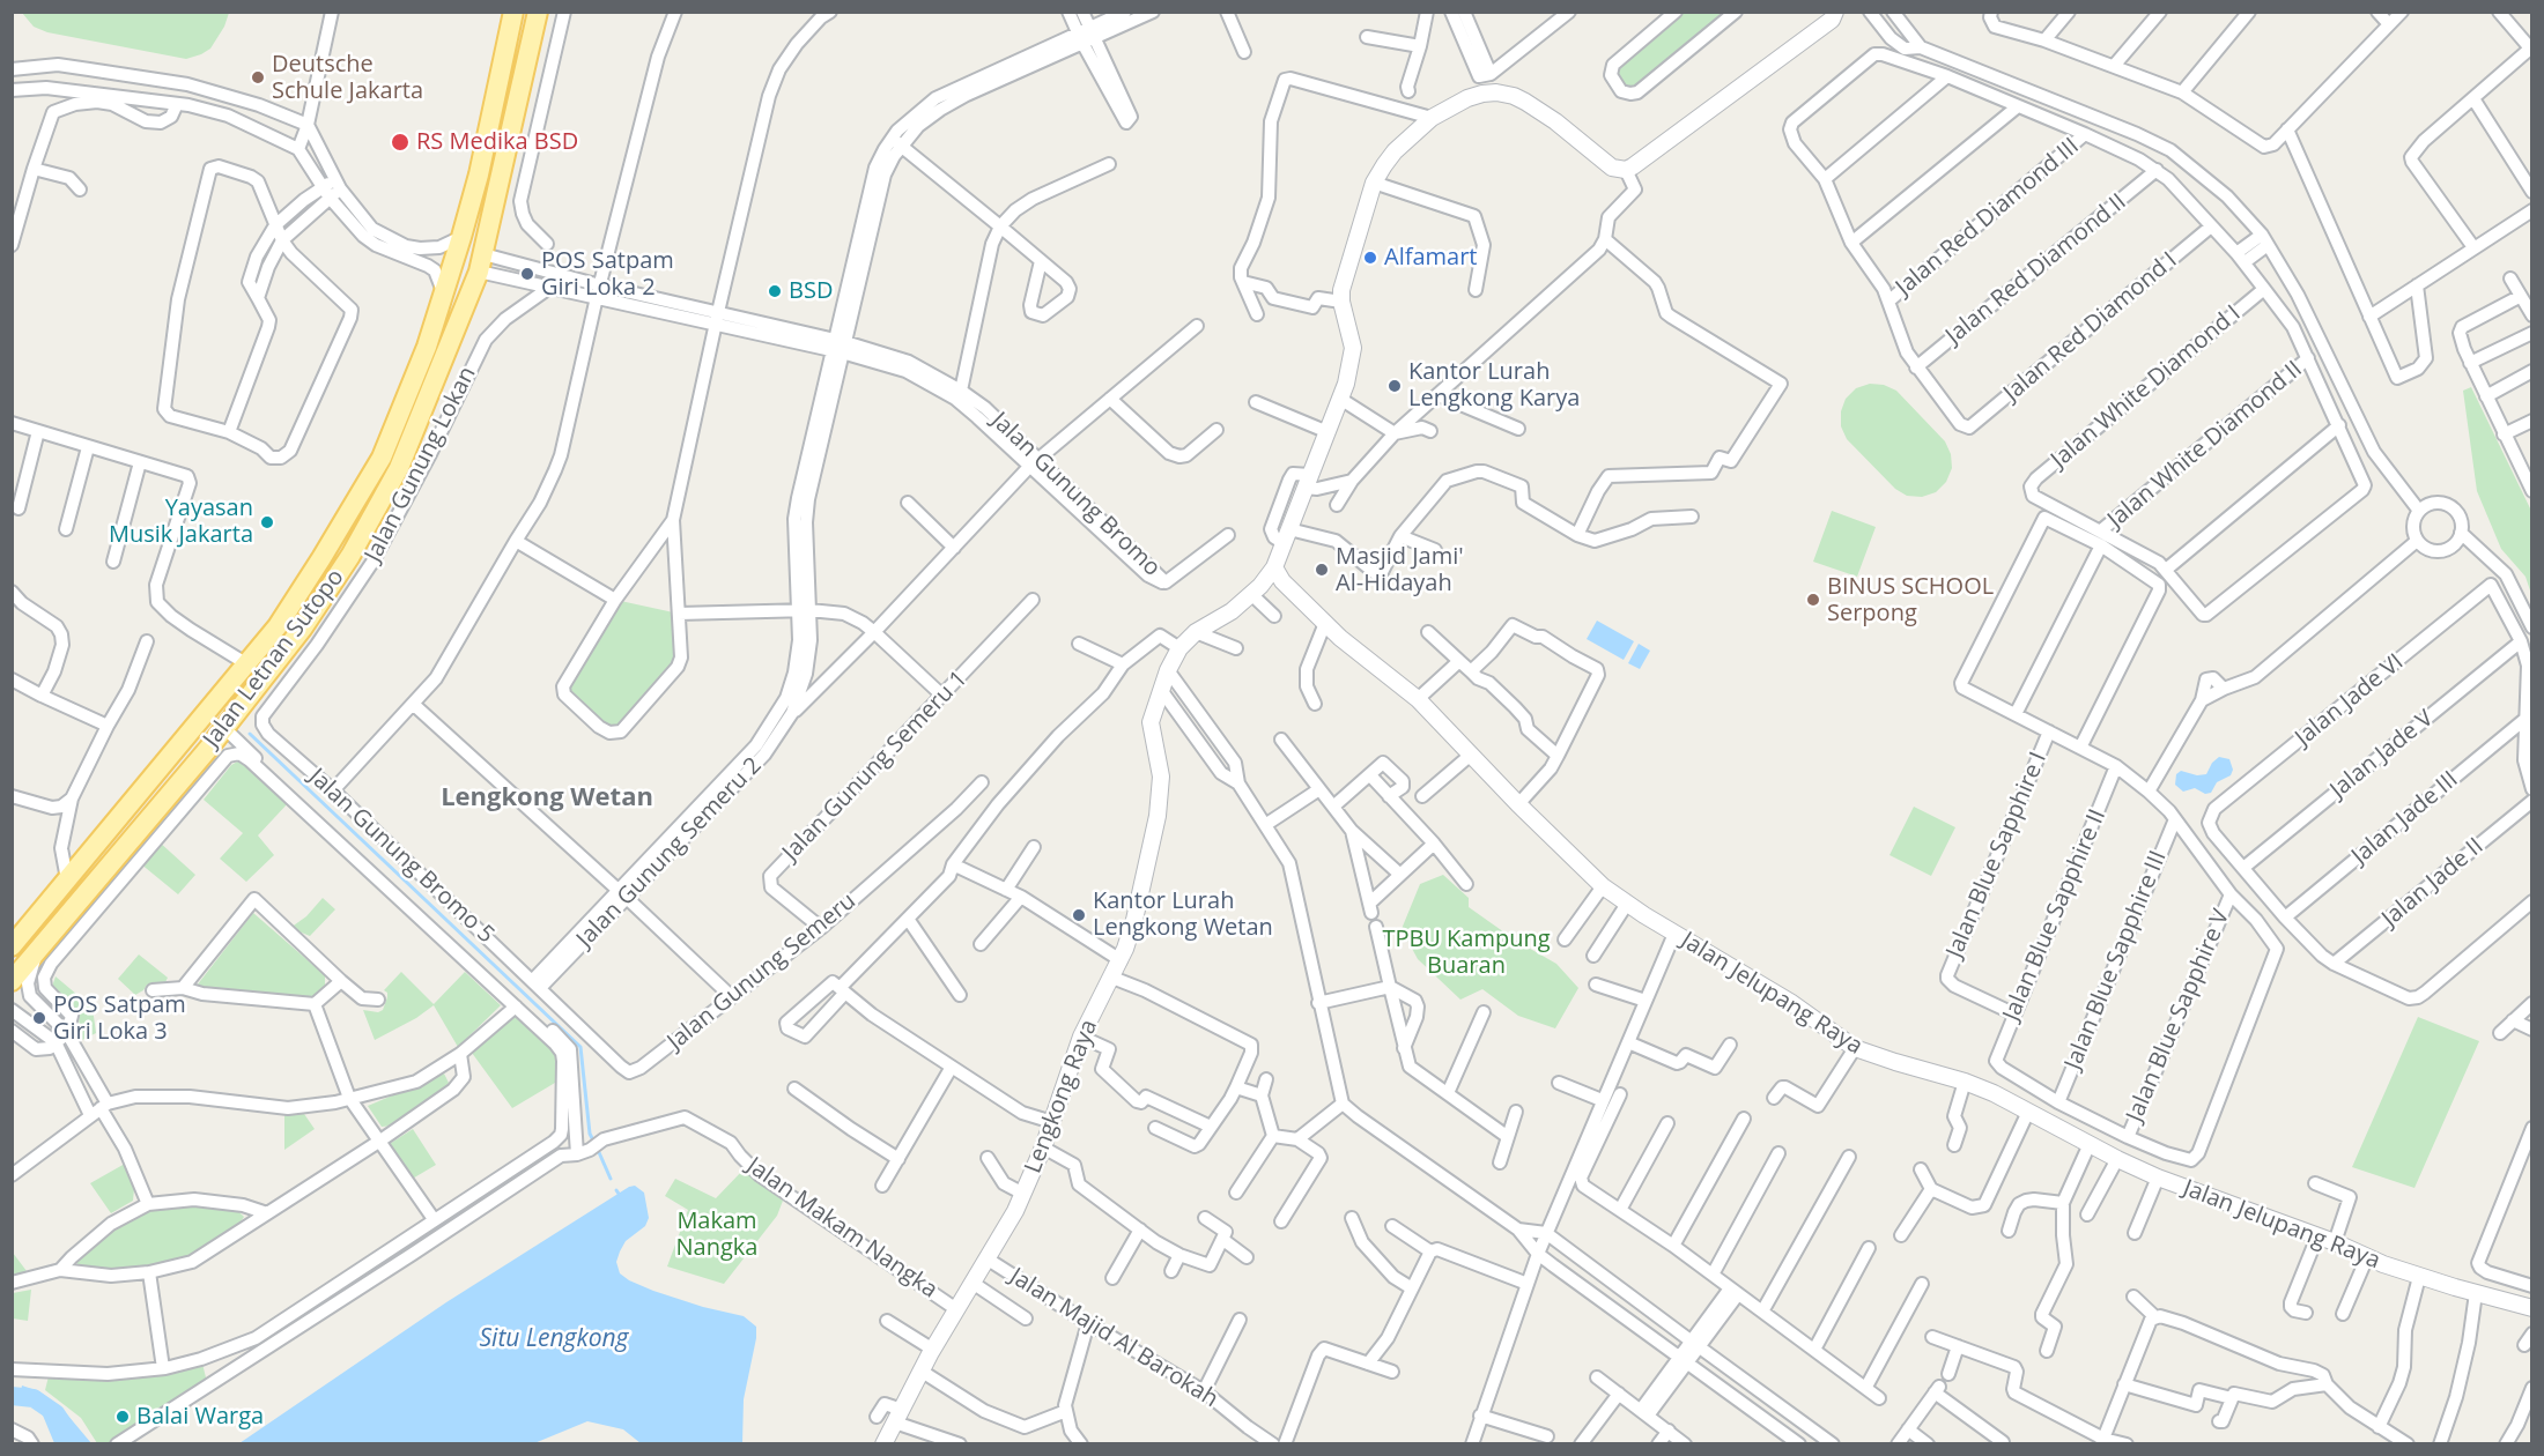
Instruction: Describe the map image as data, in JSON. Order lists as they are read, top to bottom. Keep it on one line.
{"streets":{"main road":["Jalan Letnan Sutopo"],"street":["Jalan Red Diamond III","Jalan Red Diamond II","Jalan Red Diamond I","Jalan White Diamond I","Jalan White Diamond II","Jalan Gunung Lokan","Jalan Gunung Bromo","Jalan Jade VI","Jalan Jade V","Jalan Gunung Semeru 1","Jalan Jade III","Jalan Gunung Semeru 2","Jalan Blue Sapphire I","Jalan Gunung Bromo 5","Jalan Jade II","Jalan Blue Sapphire II","Jalan Blue Sapphire III","Jalan Gunung Semeru","Jalan Jelupang Raya","Jalan Blue Sapphire V","Lengkong Raya","Jalan Makam Nangka","Jalan Majid Al Barokah"]},"crossings":[["Jalan Red Diamond II","Jalan Red Diamond I"],["Jalan White Diamond I","Jalan White Diamond II"],["Jalan Gunung Lokan","Jalan Gunung Bromo"],["Jalan Gunung Lokan","Jalan Gunung Bromo 5"],["Jalan Gunung Bromo","Jalan Letnan Sutopo"],["Jalan Gunung Bromo","Jalan Gunung Semeru 2"],["Jalan Jade VI","Jalan Jade V"],["Jalan Gunung Semeru 1","Jalan Gunung Semeru"],["Jalan Gunung Semeru 2","Jalan Gunung Bromo 5"],["Jalan Gunung Semeru 2","Jalan Gunung Semeru"],["Jalan Blue Sapphire I","Jalan Blue Sapphire II"],["Jalan Gunung Bromo 5","Jalan Gunung Semeru"],["Jalan Blue Sapphire II","Jalan Blue Sapphire III"],["Jalan Jelupang Raya","Lengkong Raya"],["Lengkong Raya","Jalan Makam Nangka"],["Lengkong Raya","Jalan Majid Al Barokah"]],"districts":["Lengkong Wetan"],"water":["Situ Lengkong"],"parks":["TPBU Kampung Buaran","Makam Nangka"],"places":["Deutsche Schule Jakarta","RS Medika BSD","Alfamart","POS Satpam Giri Loka 2","BSD","Kantor Lurah Lengkong Karya","Yayasan Musik Jakarta","Masjid Jami' Al-Hidayah","BINUS SCHOOL Serpong","Kantor Lurah Lengkong Wetan","POS Satpam Giri Loka 3","Balai Warga"]}
